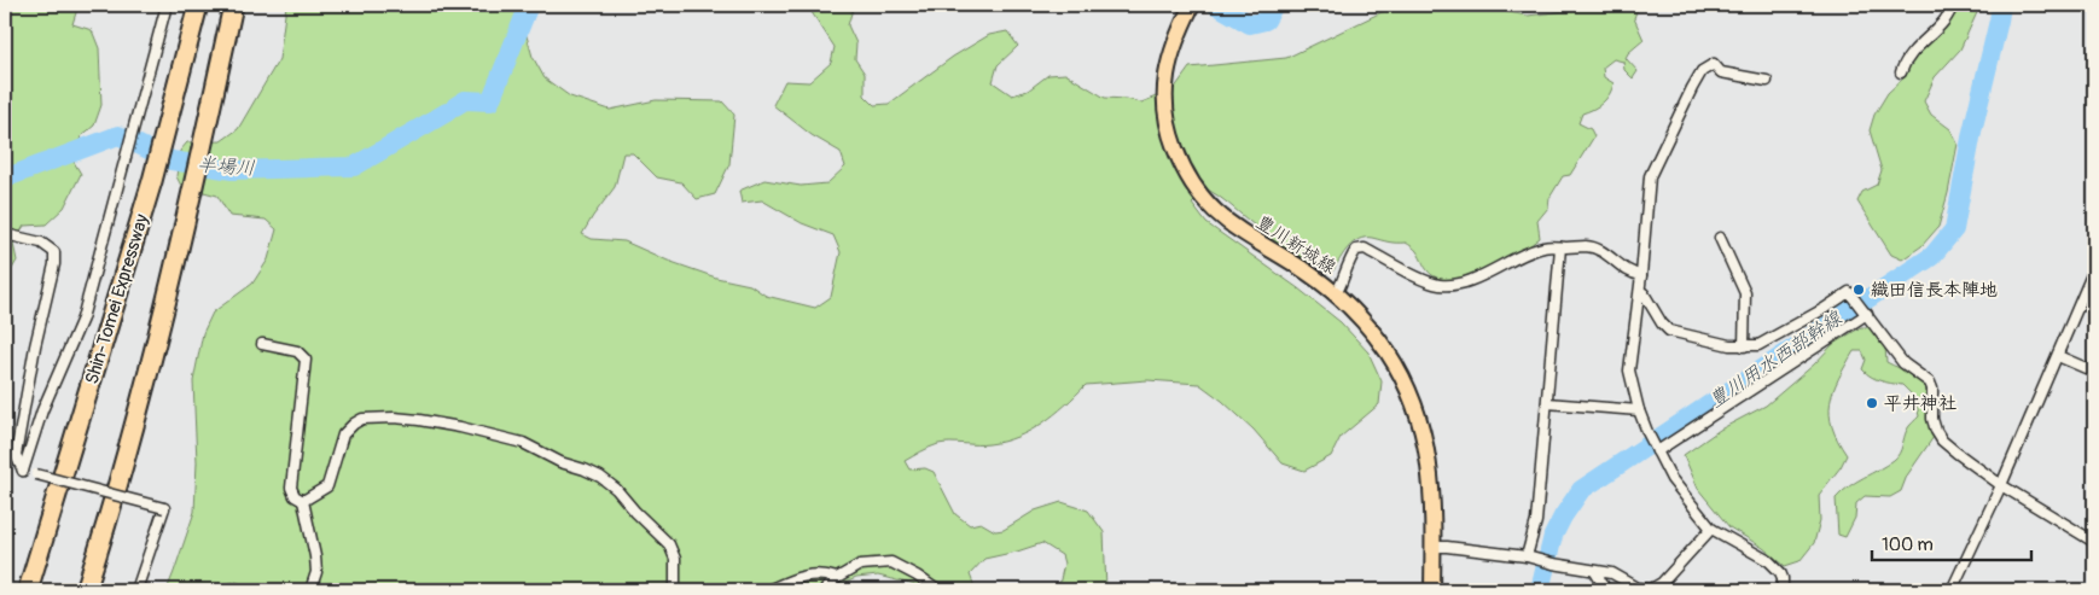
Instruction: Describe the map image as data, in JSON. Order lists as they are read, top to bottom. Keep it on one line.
{"streets":{"highway":["Shin-Tomei Expressway"],"main road":["豊川新城線"]},"water":["半場川","豊川用水西部幹線"],"places":["織田信長本陣地","平井神社"],"scale_bar":"100 m"}
